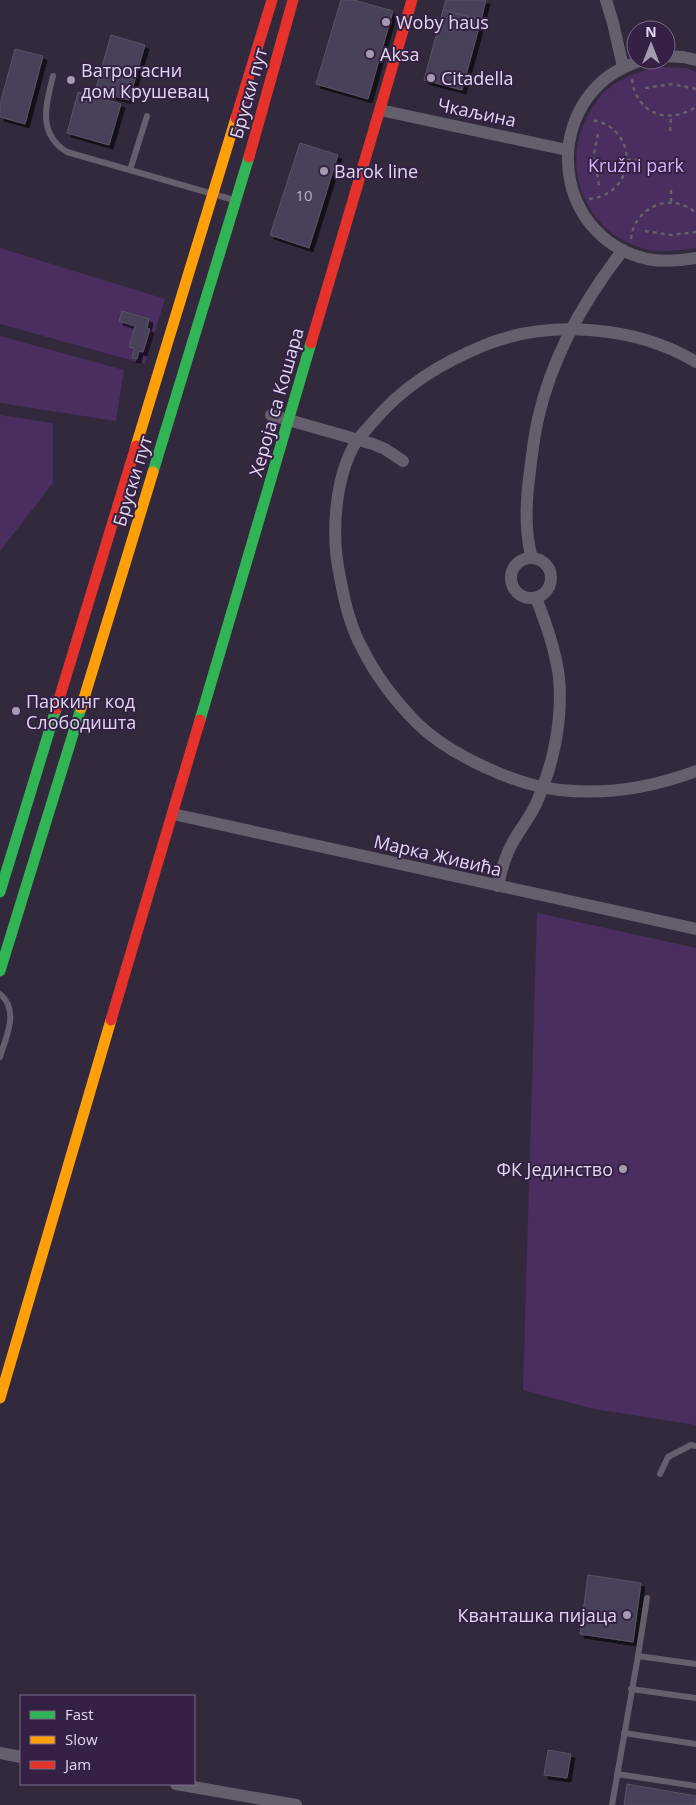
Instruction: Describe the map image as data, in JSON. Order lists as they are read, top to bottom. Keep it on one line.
{"streets":{"main road":["Бруски пут","Хероја са Кошара"],"street":["Чкаљина","Марка Живића"]},"crossings":[["Чкаљина","Хероја са Кошара"],["Хероја са Кошара","Марка Живића"]],"parks":["Kružni park"],"places":["Woby haus","Aksa","Citadella","Ватрогасни дом Крушевац","Barok line","Паркинг код Слободишта","ФК Јединство","Кванташка пијаца"],"house_numbers":["10"],"legend":["Fast","Slow","Jam"],"north":"top"}
